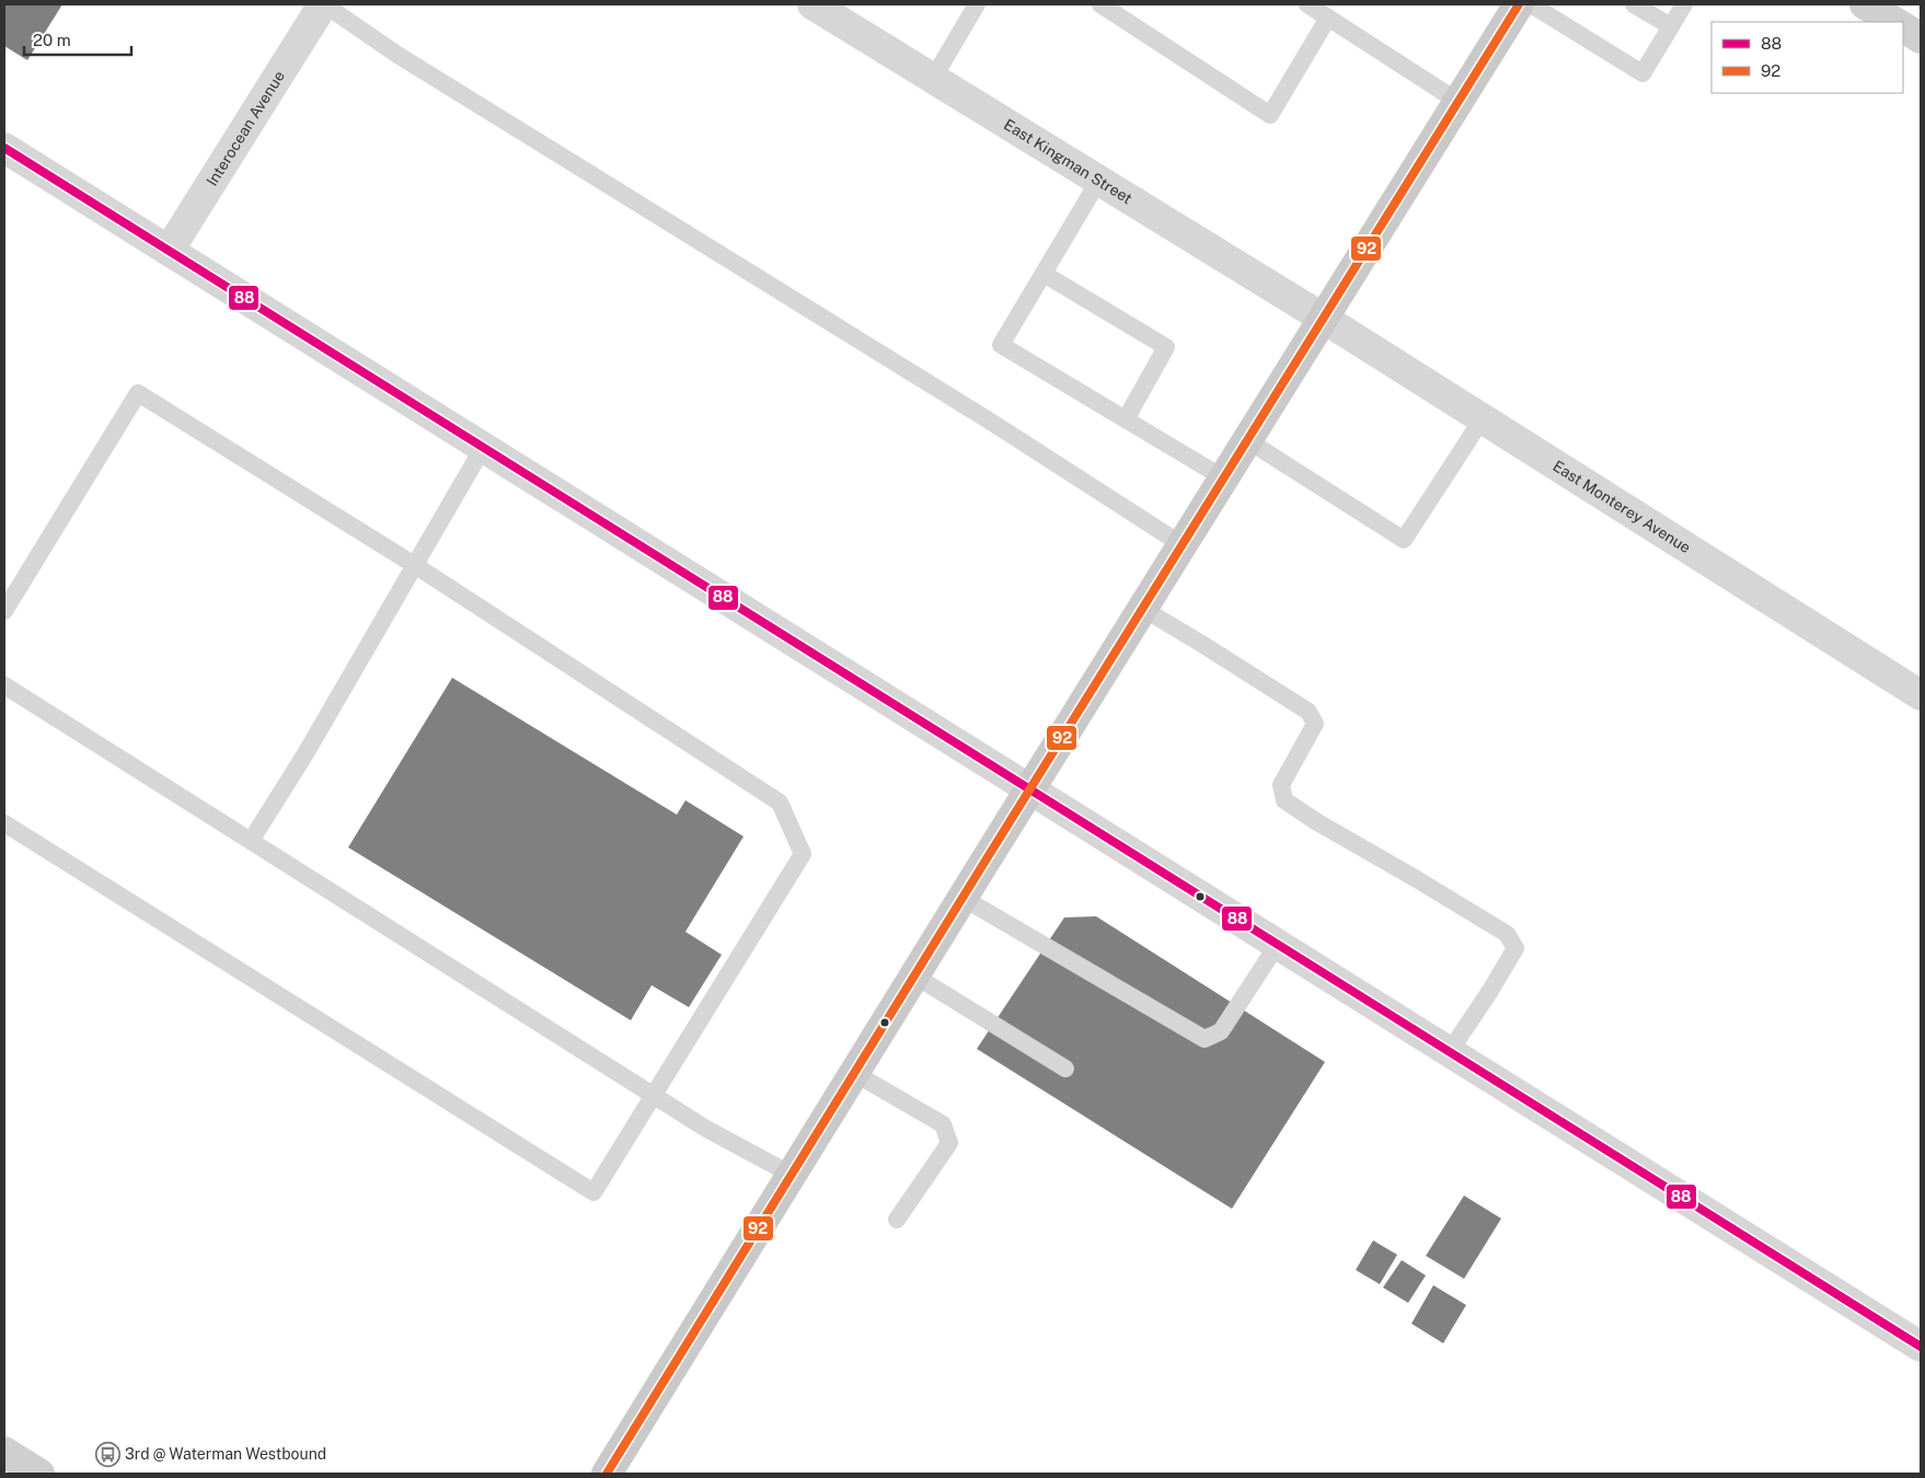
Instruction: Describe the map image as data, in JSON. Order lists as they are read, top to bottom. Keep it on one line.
{"streets":{"street":["Interocean Avenue","East Kingman Street","East Monterey Avenue"]},"crossings":[["East Kingman Street","East Monterey Avenue"]],"places":{"bus stop":["3rd @ Waterman Westbound"]},"lines":["transit line 92","transit line 88"],"legend":["88","92"],"scale_bar":"20 m"}
